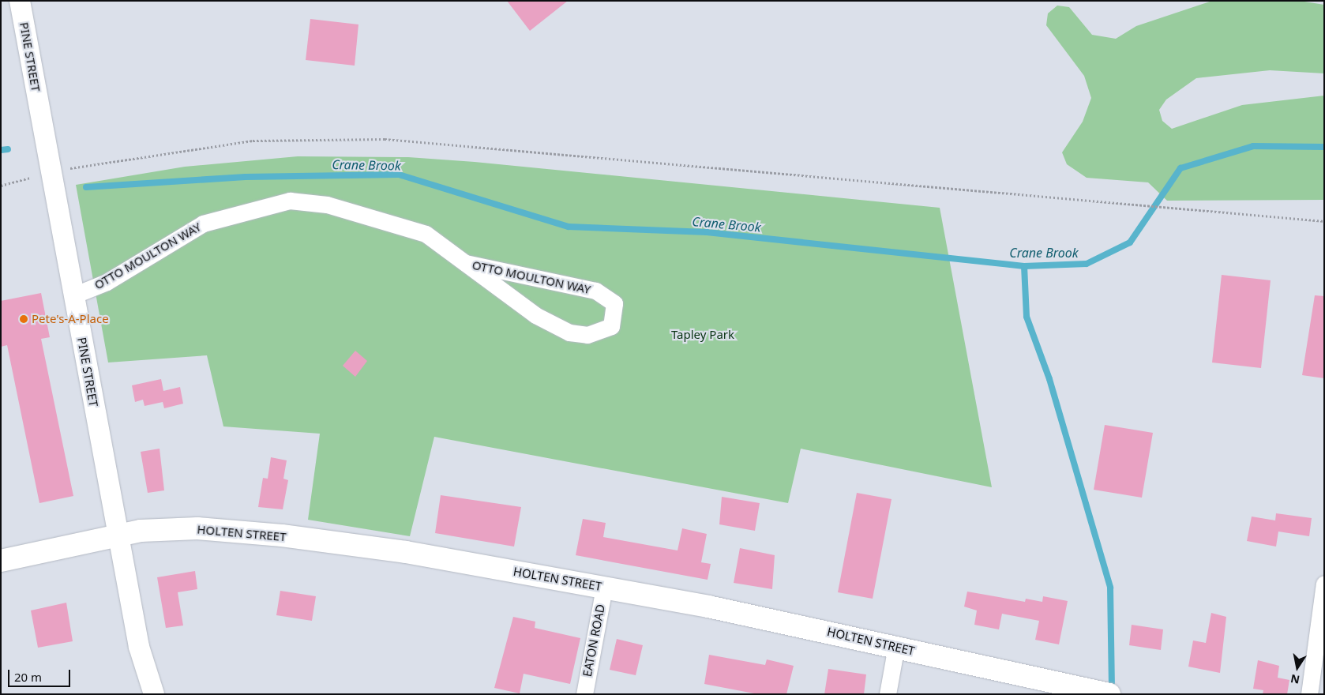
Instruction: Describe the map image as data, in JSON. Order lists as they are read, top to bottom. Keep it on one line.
{"streets":{"main road":["HOLTEN STREET"],"street":["PINE STREET","OTTO MOULTON WAY","EATON ROAD"]},"crossings":[["PINE STREET","OTTO MOULTON WAY"],["PINE STREET","HOLTEN STREET"],["HOLTEN STREET","EATON ROAD"]],"water":["Crane Brook"],"parks":["Tapley Park"],"places":["Pete's-A-Place"],"scale_bar":"20 m","north":"bottom"}
